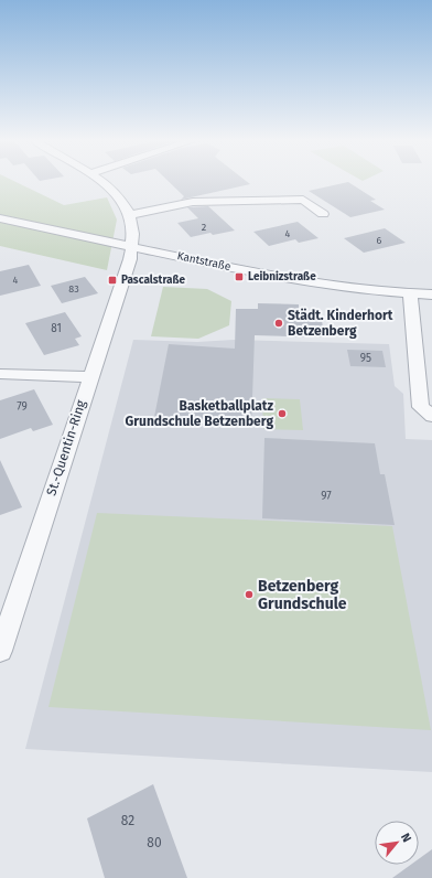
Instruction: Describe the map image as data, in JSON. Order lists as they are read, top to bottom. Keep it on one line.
{"streets":{"street":["Kantstraße","St.-Quentin-Ring"]},"crossings":[["Kantstraße","St.-Quentin-Ring"]],"places":{"transit":["Leibnizstraße","Pascalstraße"],"other":["Städt. Kinderhort Betzenberg","Basketballplatz Grundschule Betzenberg","Betzenberg Grundschule"]},"house_numbers":["2","4","6","4","83","81","95","79","97","82","80"],"north":"top right"}
